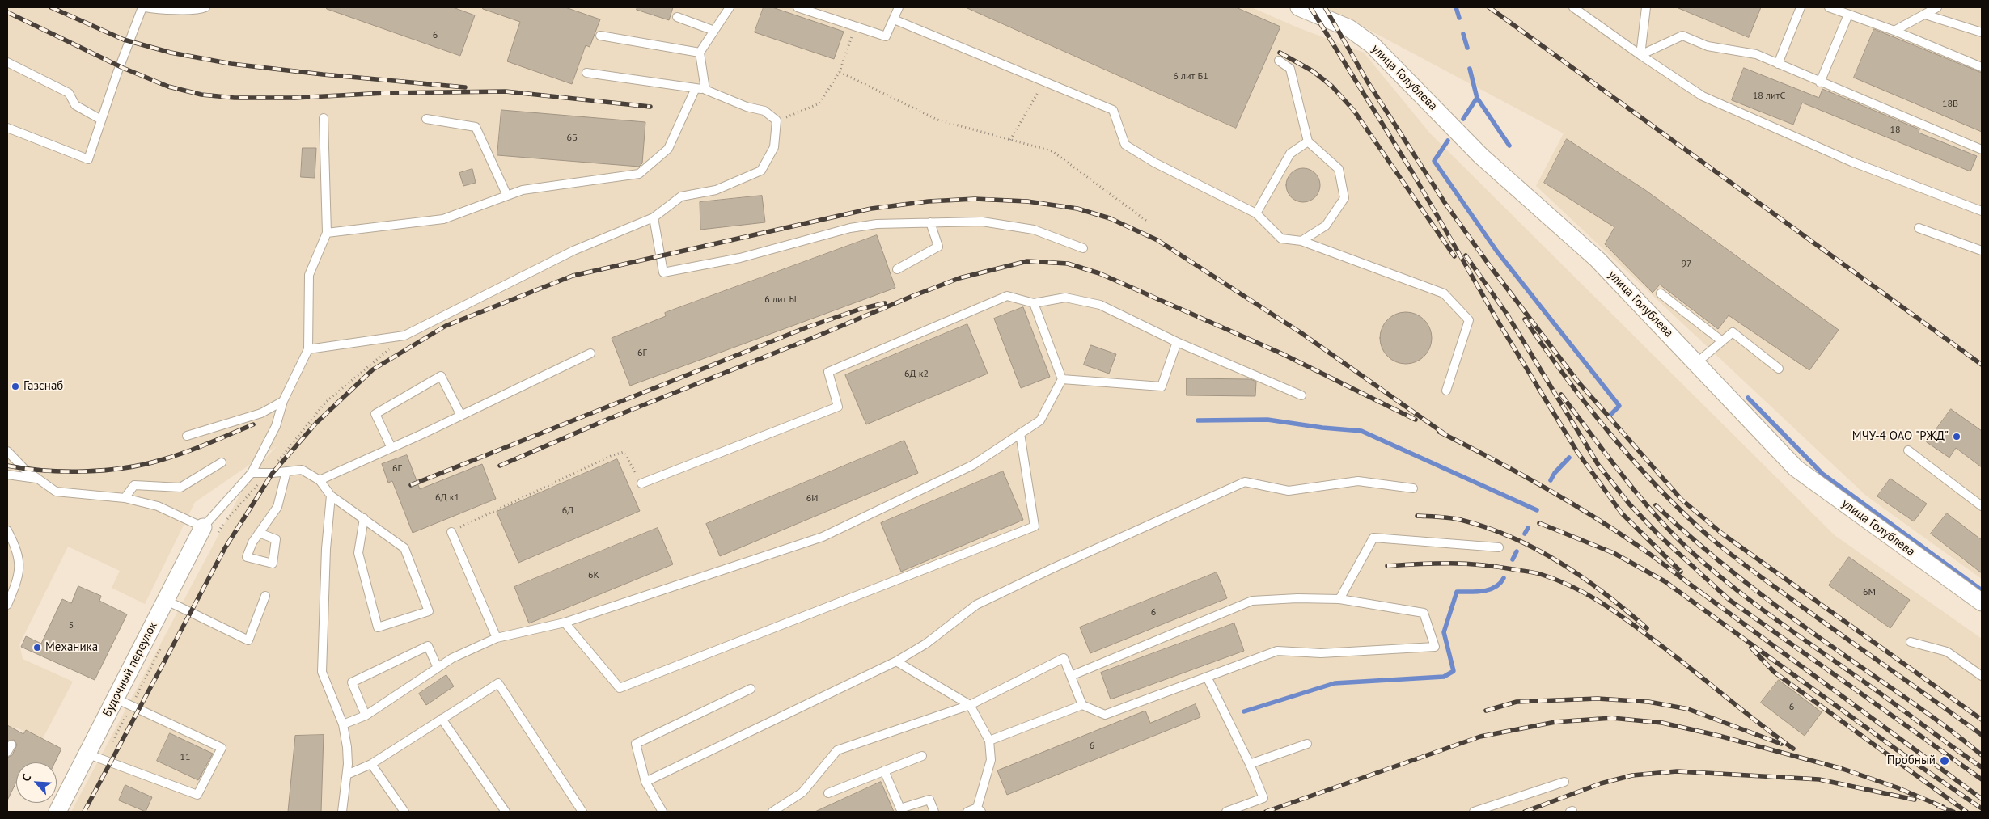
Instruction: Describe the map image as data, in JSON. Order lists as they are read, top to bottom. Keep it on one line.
{"streets":{"street":["улица Голублева","Будочный переулок"]},"places":["Газснаб","МЧУ-4 ОАО \"РЖД\"","Механика","Пробный"],"house_numbers":["6","6 лит Б1","18 литС","18В","18","6Б","97","6 лит Ы","6Г","6Д к2","6Г","6Д к1","6И","6Д","6К","6М","6","5","6","6","11"],"north":"top left"}
